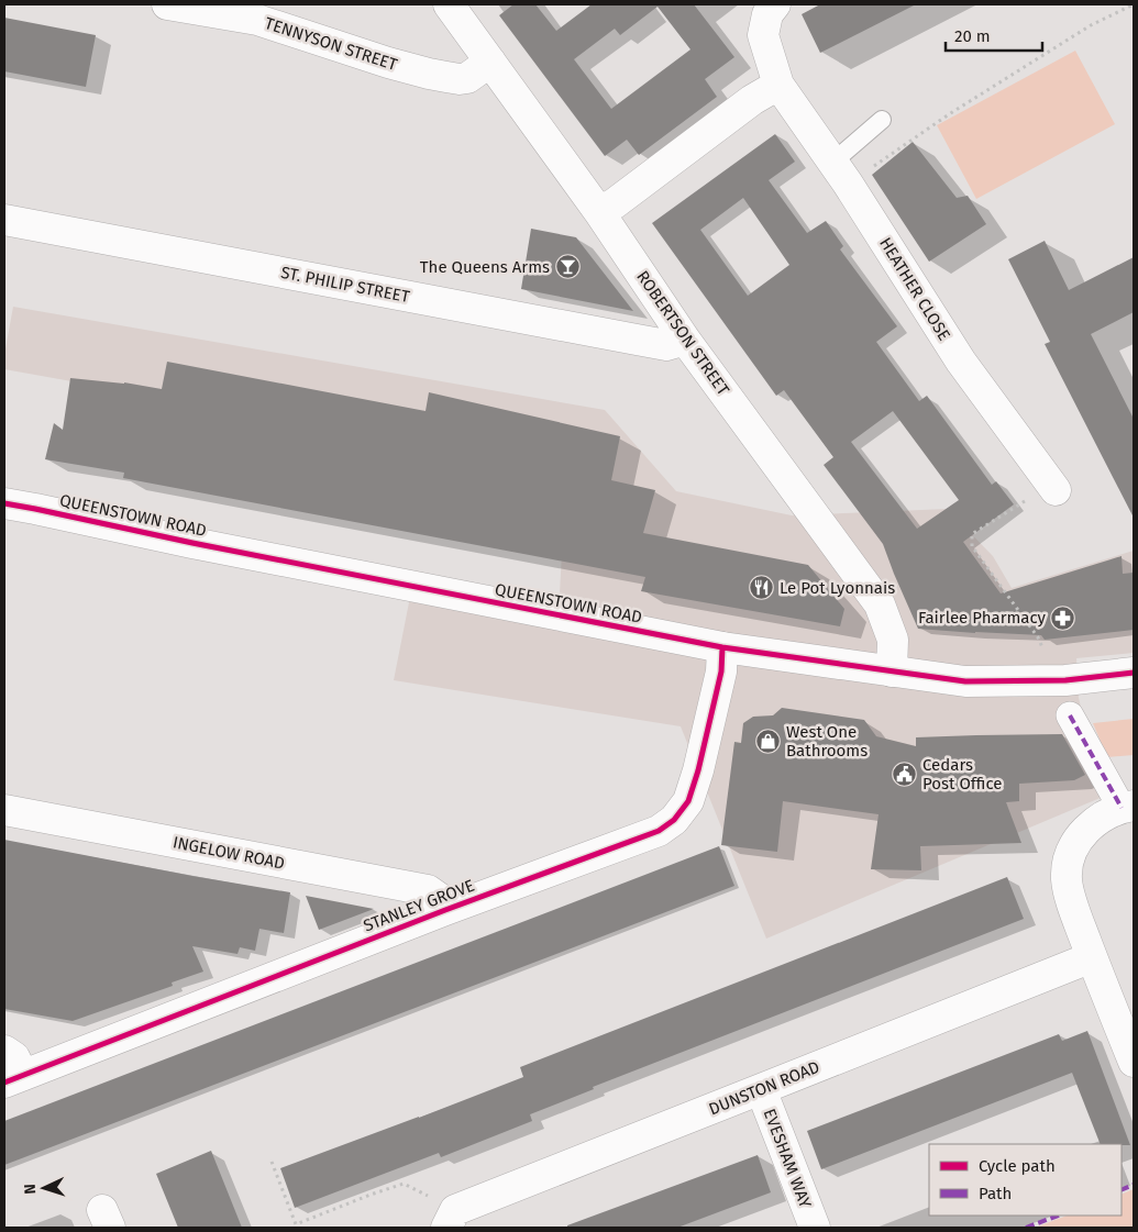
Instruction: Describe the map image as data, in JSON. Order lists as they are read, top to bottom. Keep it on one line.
{"streets":{"street":["TENNYSON STREET","ST. PHILIP STREET","HEATHER CLOSE","ROBERTSON STREET","QUEENSTOWN ROAD","INGELOW ROAD","STANLEY GROVE","DUNSTON ROAD","EVESHAM WAY"]},"crossings":[["TENNYSON STREET","ROBERTSON STREET"],["ST. PHILIP STREET","ROBERTSON STREET"],["ROBERTSON STREET","QUEENSTOWN ROAD"],["QUEENSTOWN ROAD","STANLEY GROVE"],["INGELOW ROAD","STANLEY GROVE"],["DUNSTON ROAD","EVESHAM WAY"]],"places":{"bar":["The Queens Arms"],"restaurant":["Le Pot Lyonnais"],"pharmacy":["Fairlee Pharmacy"],"shop":["West One Bathrooms"],"public building":["Cedars Post Office"]},"legend":["Cycle path","Path"],"scale_bar":"20 m","north":"left"}
